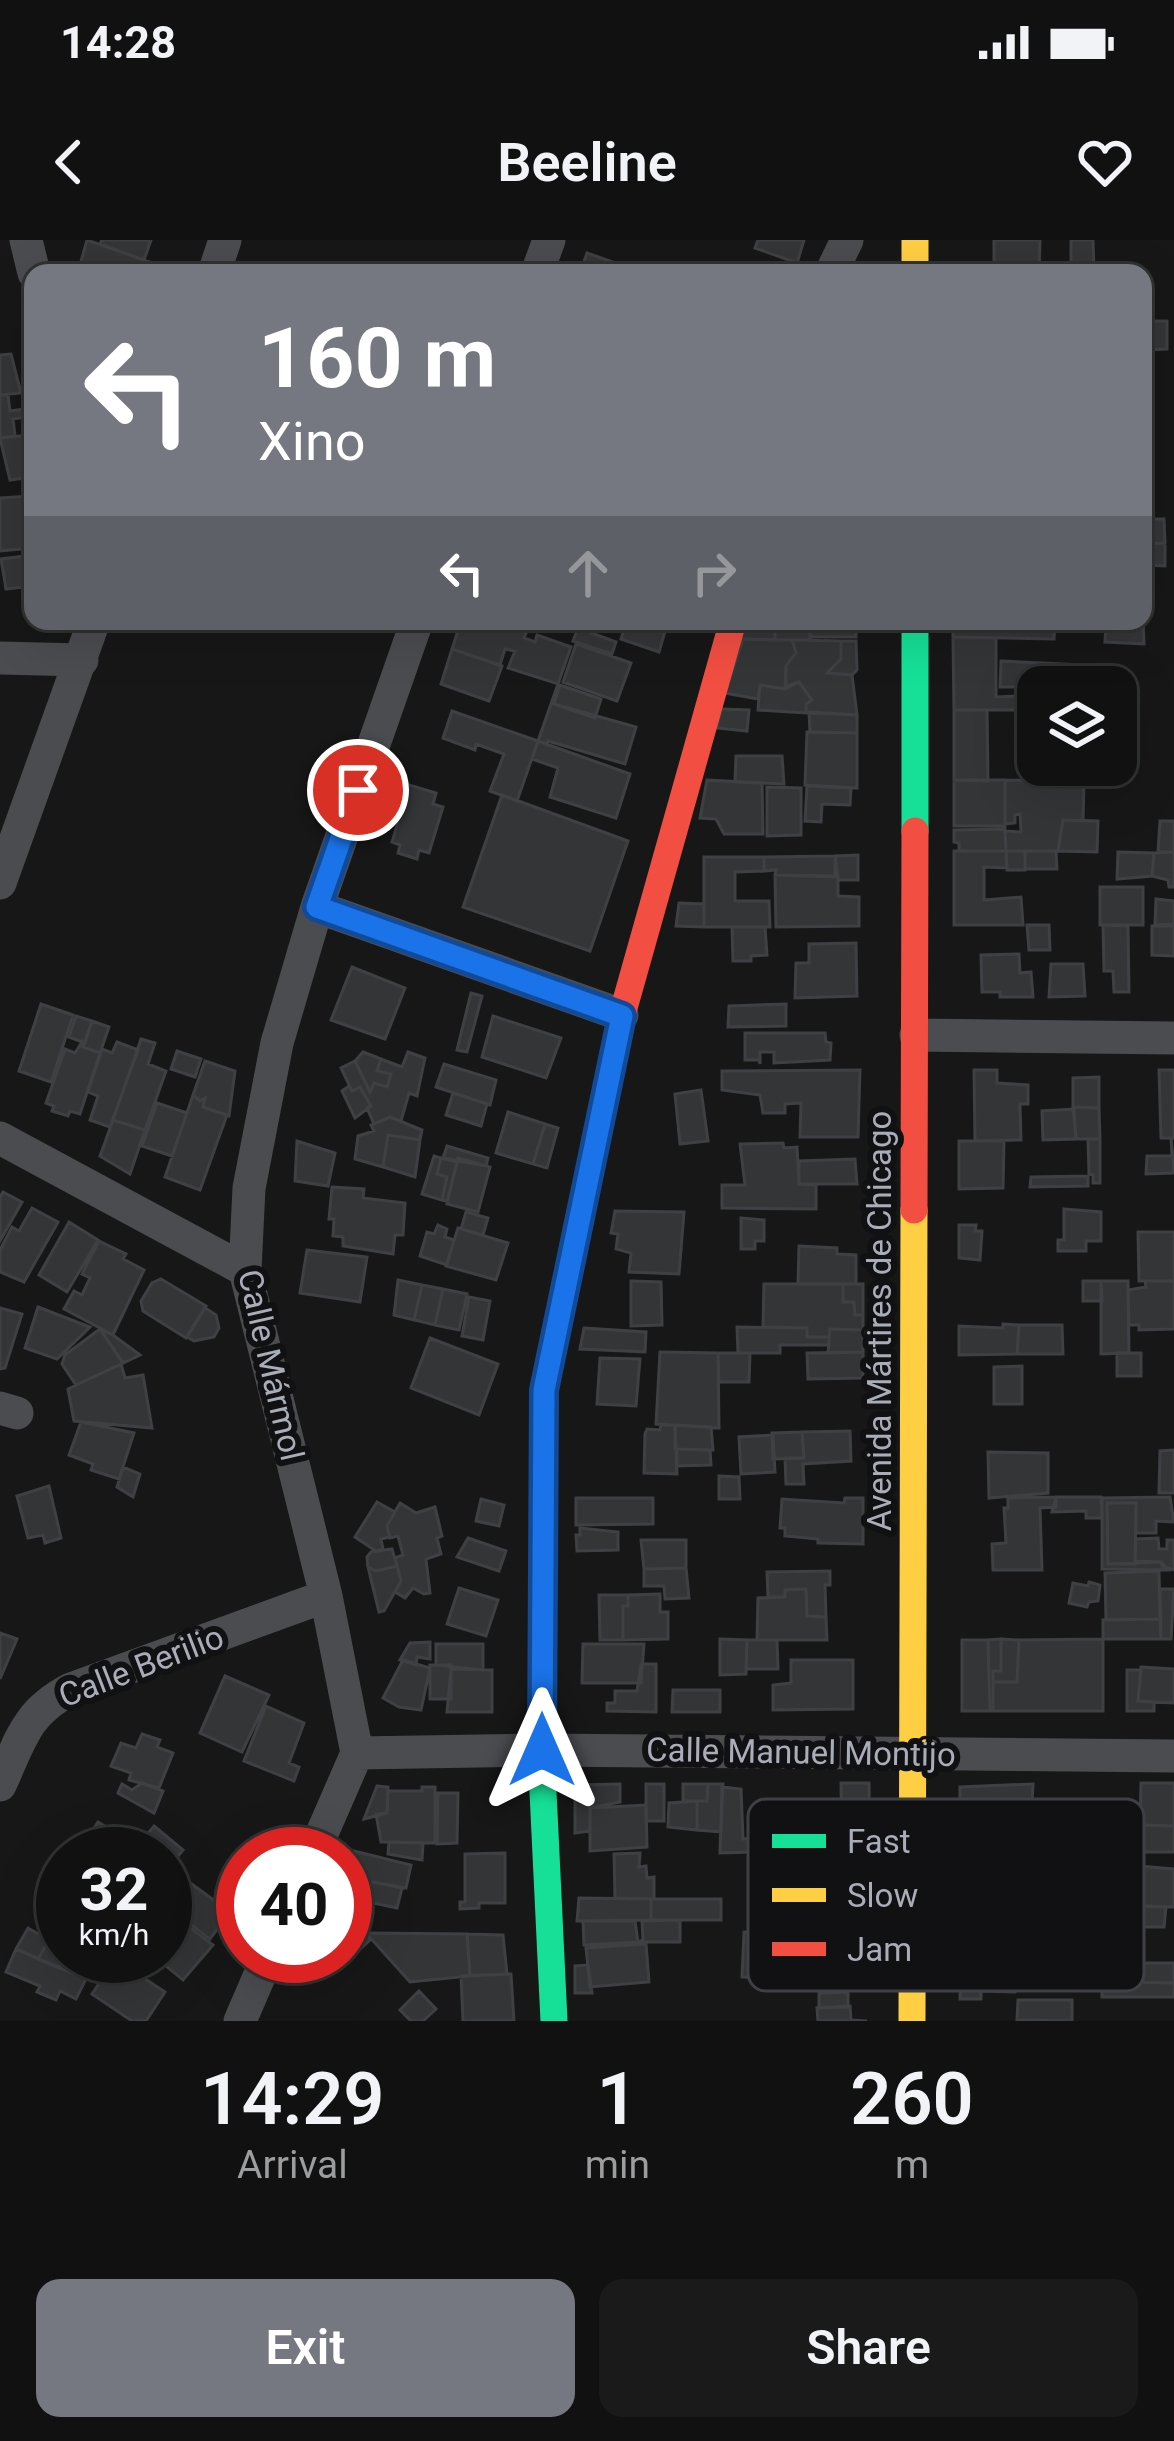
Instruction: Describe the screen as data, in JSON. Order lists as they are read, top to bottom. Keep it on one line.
{"streets":{"main road":["Avenida Mártires de Chicago"],"street":["Calle Mármol","Calle Berilio","Calle Manuel Montijo"]},"crossings":[["Avenida Mártires de Chicago","Calle Manuel Montijo"],["Calle Mármol","Calle Berilio"],["Calle Mármol","Calle Manuel Montijo"]],"legend":["Fast","Slow","Jam"],"page":{"status":"14:28","header":"Beeline","turn":["160 m","Xino"],"speed":"32 km/h","limit":"40","eta":["14:29","Arrival","1","min","260","m"],"buttons":["Exit","Share"]}}
